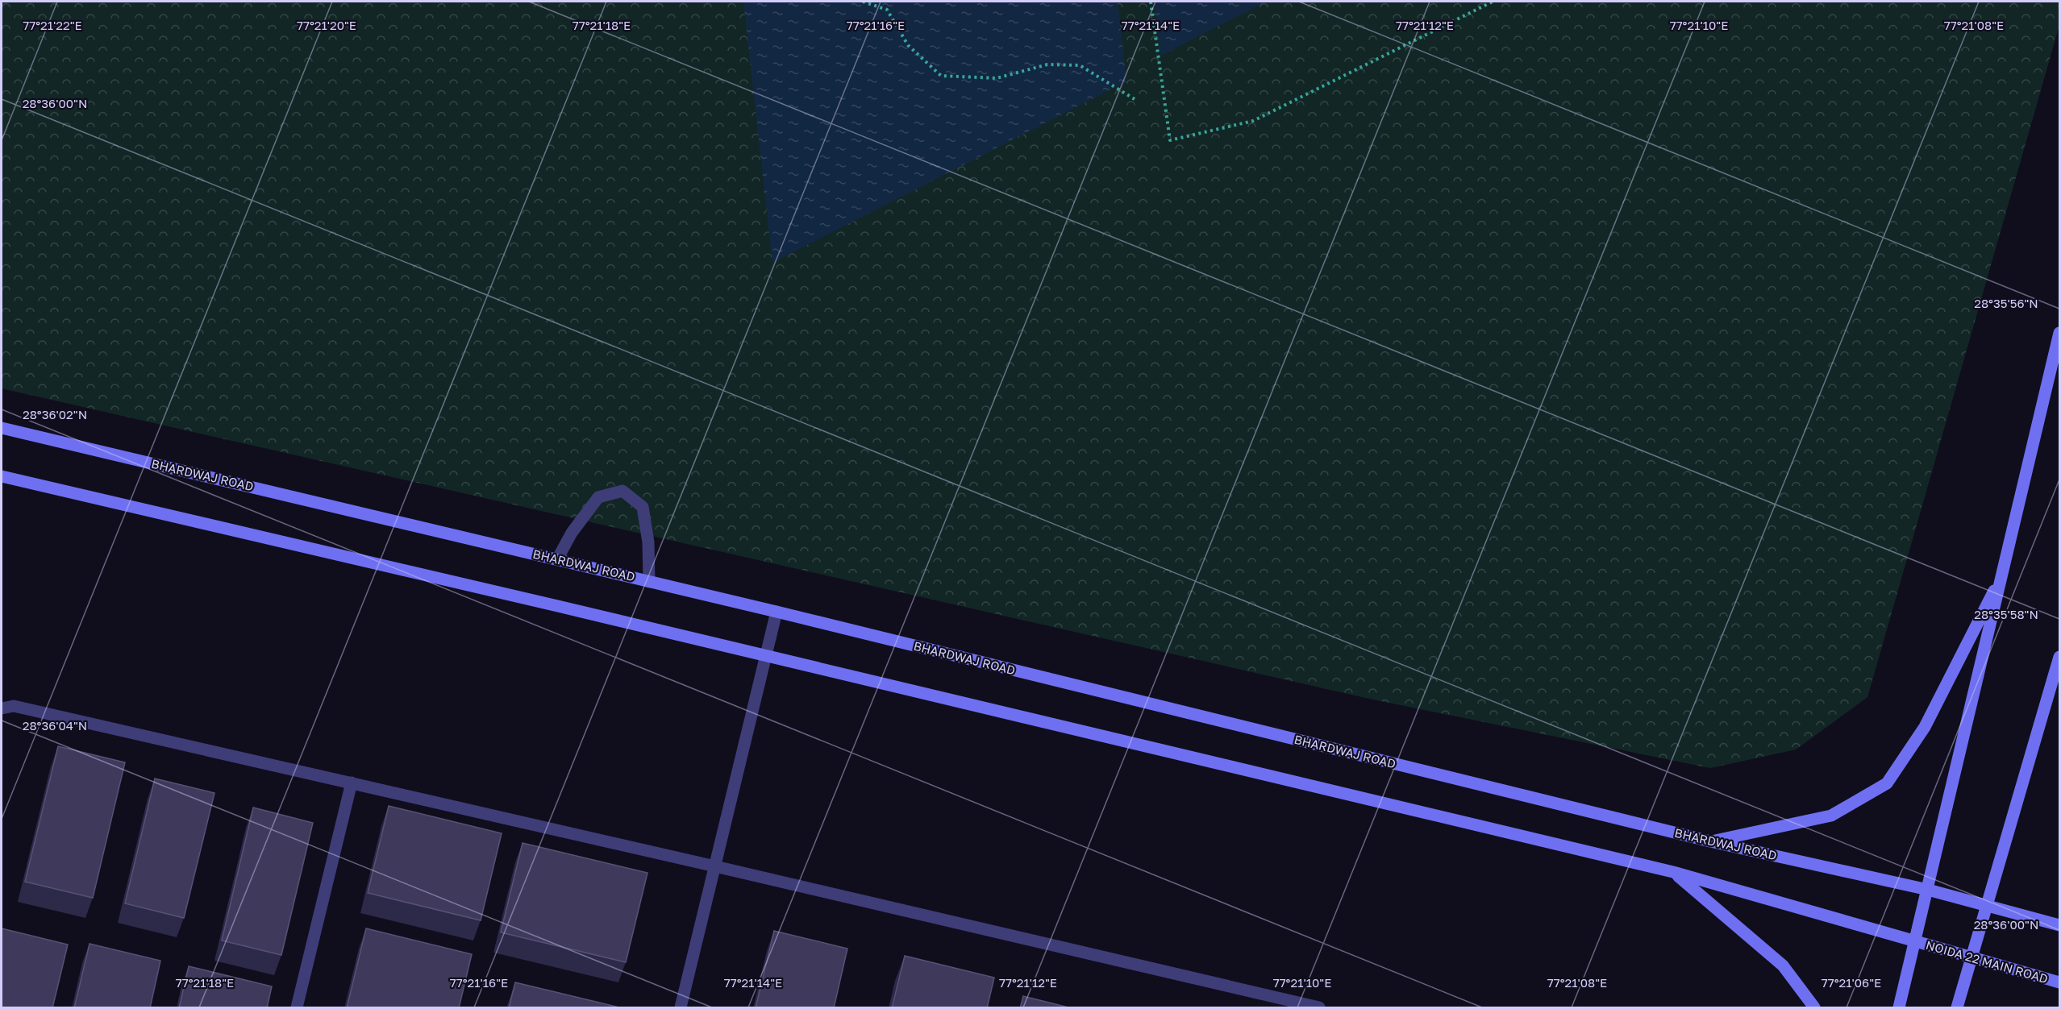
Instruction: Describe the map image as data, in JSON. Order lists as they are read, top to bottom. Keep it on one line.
{"streets":{"street":["BHARDWAJ ROAD","NOIDA 22 MAIN ROAD"]},"coordinates":["77°21'20\"E","77°21'22\"E","77°21'18\"E","77°21'16\"E","77°21'14\"E","77°21'12\"E","77°21'10\"E","77°21'08\"E","28°36'00\"N","28°35'56\"N","28°36'02\"N","28°35'58\"N","28°36'04\"N","77°21'06\"E"]}
